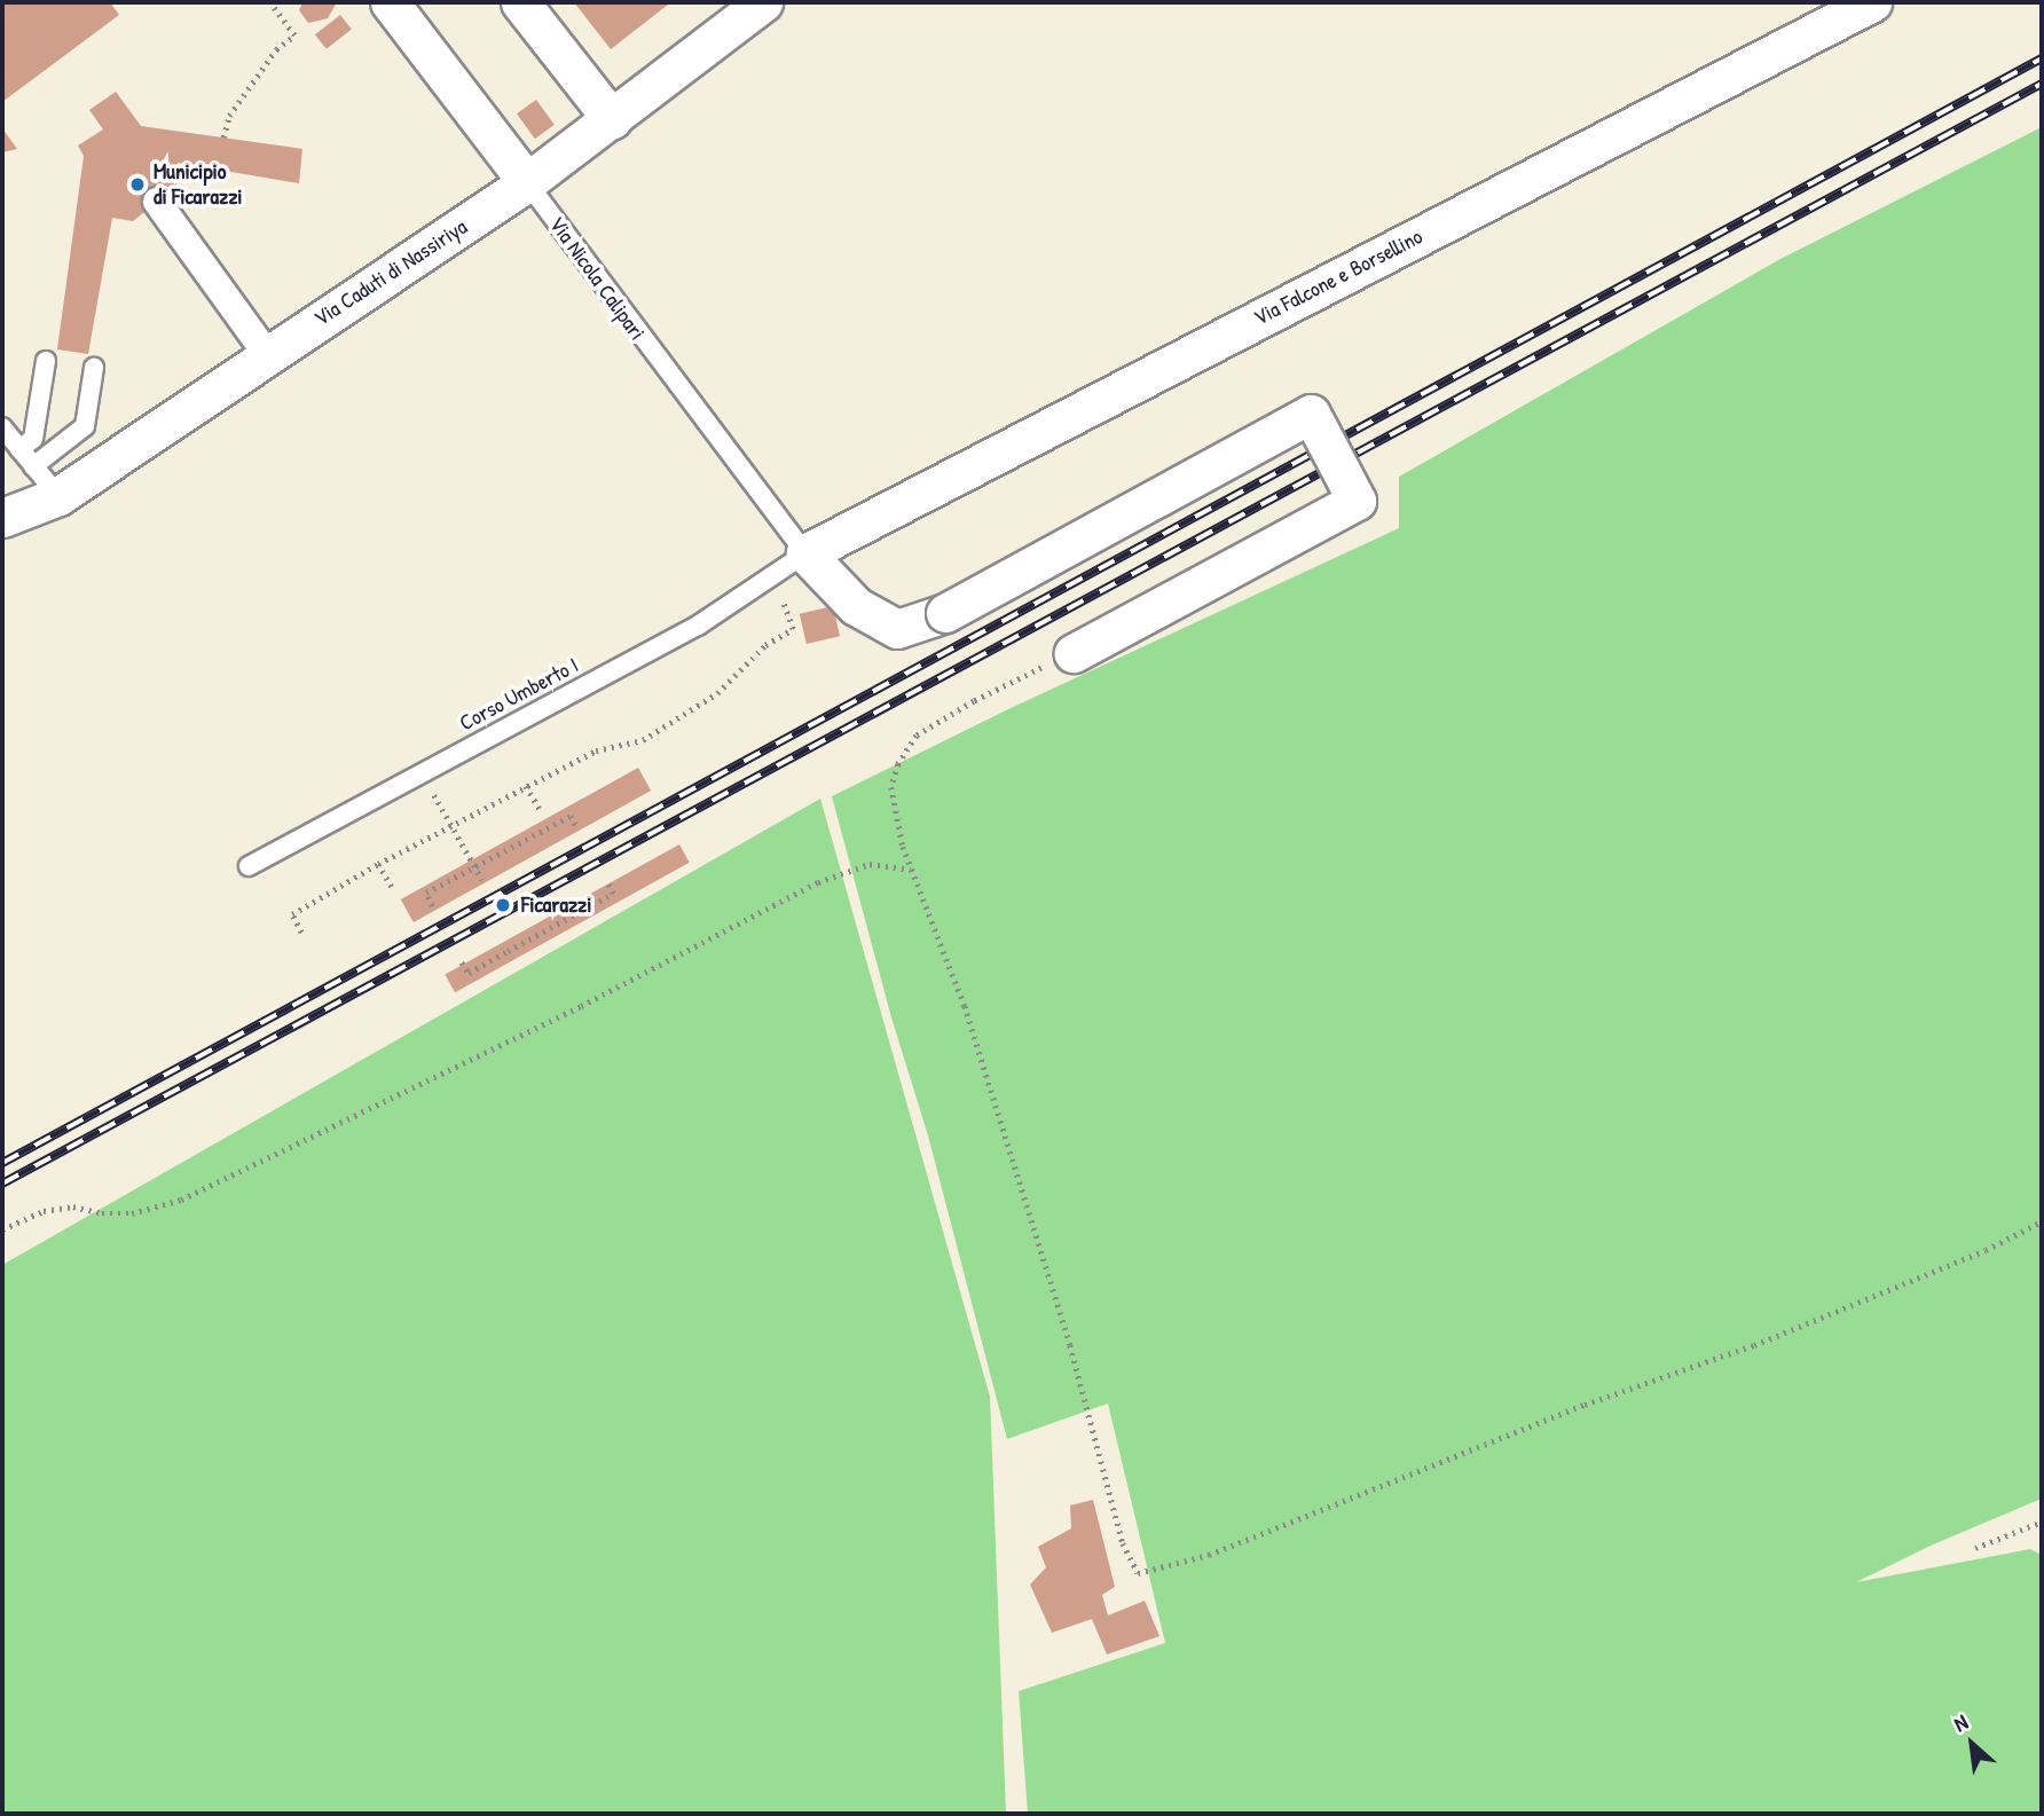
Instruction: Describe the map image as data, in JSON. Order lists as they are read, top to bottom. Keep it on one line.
{"streets":{"street":["Via Caduti di Nassiriya","Via Falcone e Borsellino","Via Nicola Calipari"],"lane":["Corso Umberto I"]},"crossings":[["Via Caduti di Nassiriya","Via Nicola Calipari"],["Via Falcone e Borsellino","Via Nicola Calipari"],["Via Falcone e Borsellino","Corso Umberto I"],["Via Nicola Calipari","Corso Umberto I"]],"places":["Municipio di Ficarazzi","Ficarazzi"],"north":"top left"}
